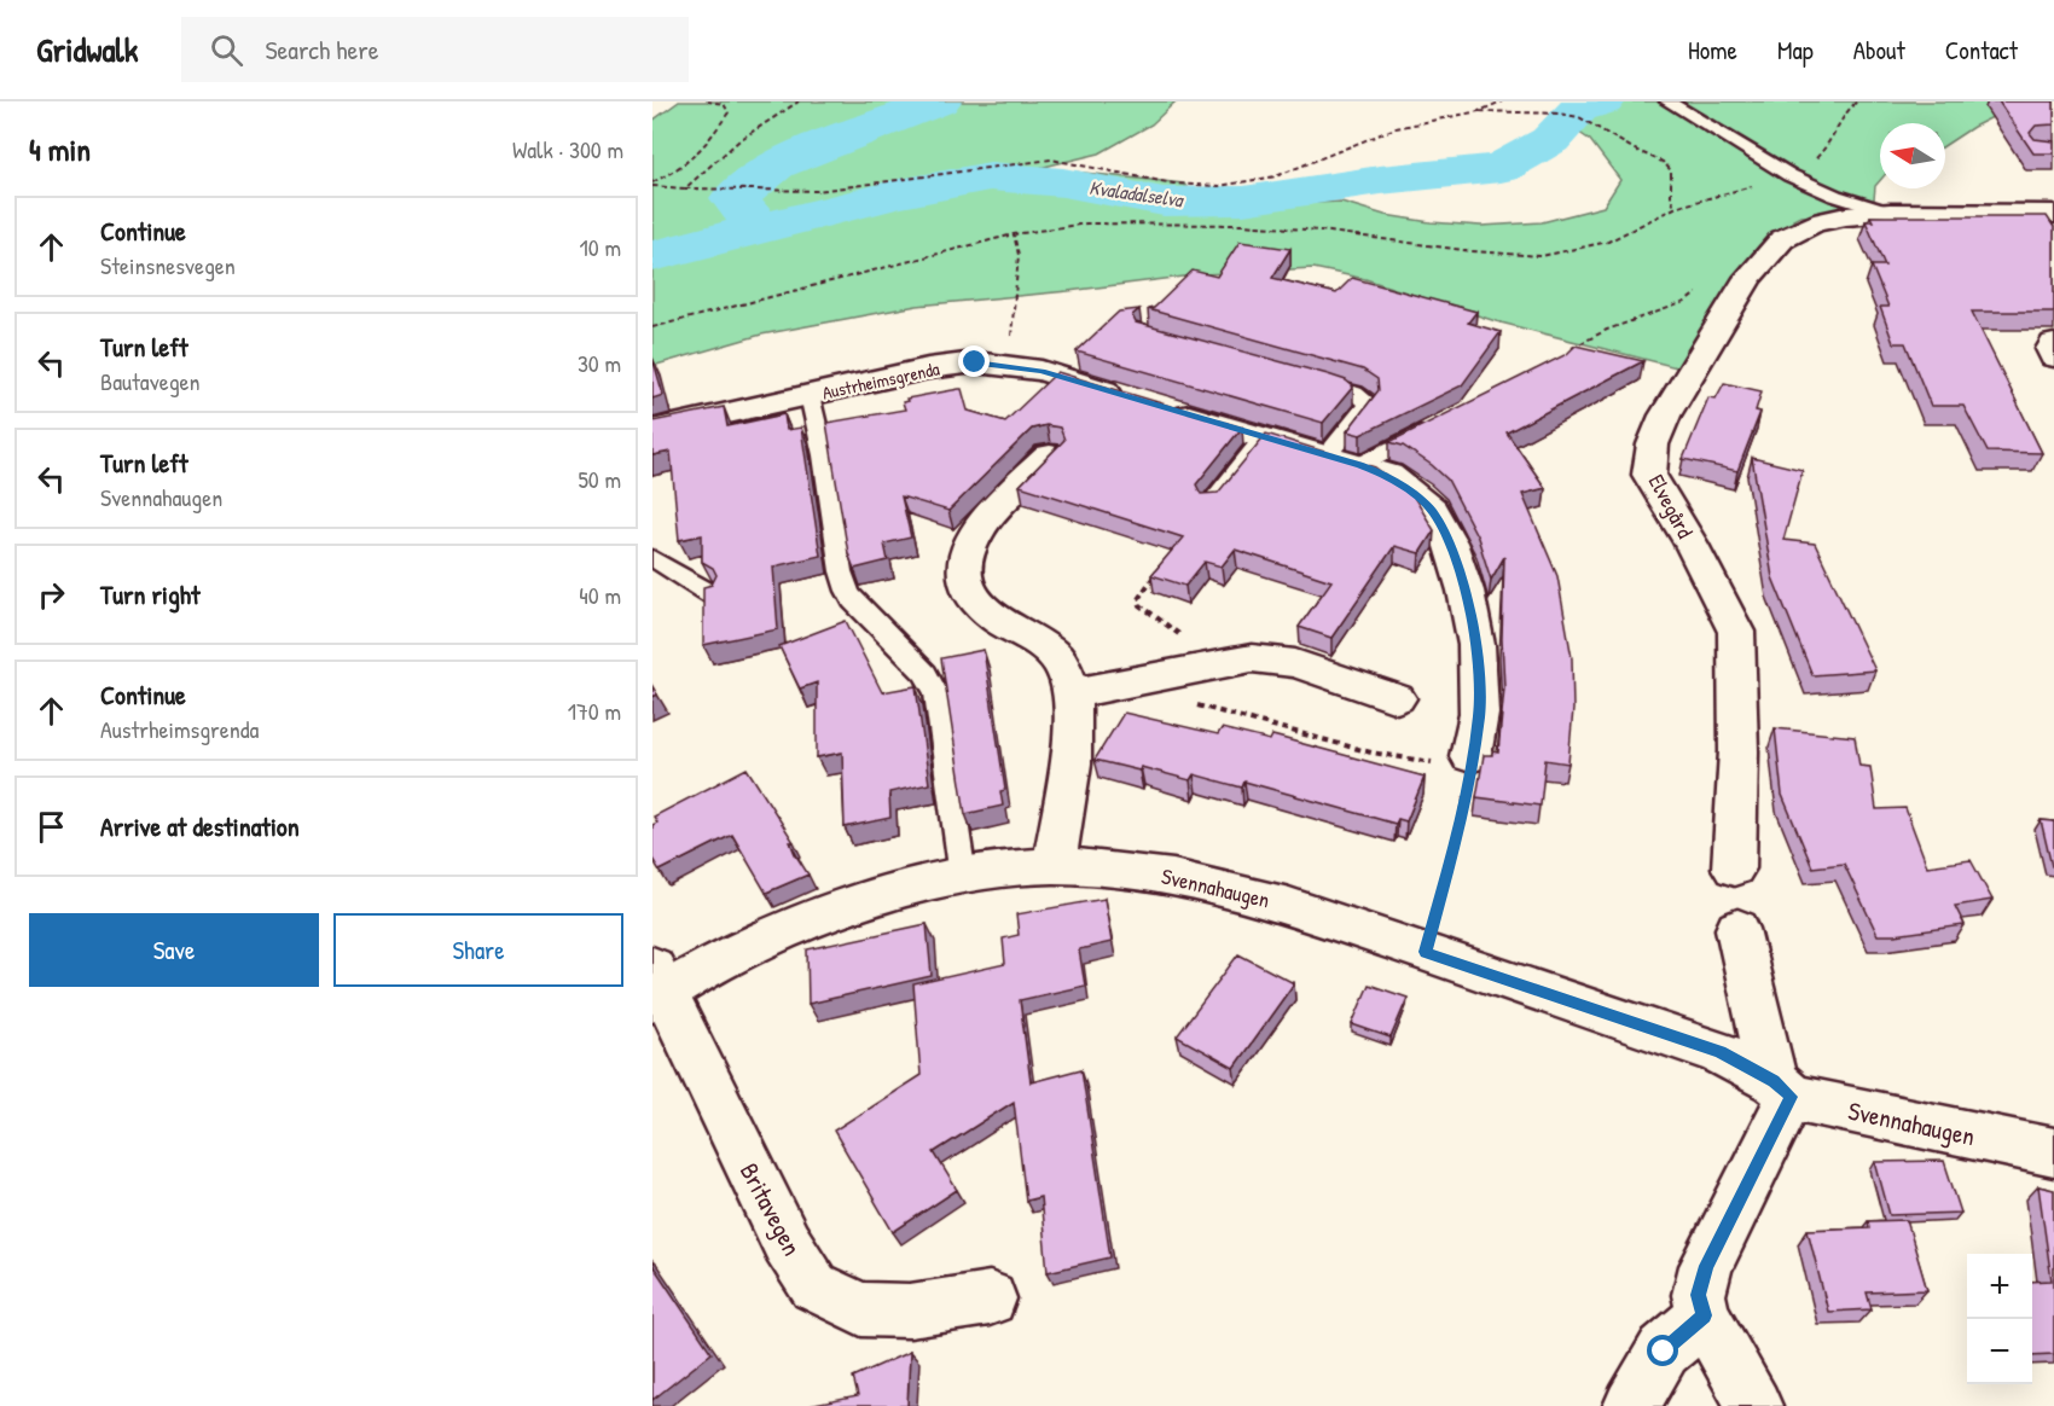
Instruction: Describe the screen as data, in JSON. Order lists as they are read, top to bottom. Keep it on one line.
{"streets":{"street":["Austrheimsgrenda","Elvegård","Svennahaugen","Britavegen"]},"crossings":[["Svennahaugen","Britavegen"]],"water":["Kvaladalselva"],"north":"left","page":{"header":"Gridwalk","search":"Search here","nav":["Home","Map","About","Contact"],"heading":["4 min","Walk · 300 m"],"list":[["Continue","Steinsnesvegen","10 m"],["Turn left","Bautavegen","30 m"],["Turn left","Svennahaugen","50 m"],["Turn right","40 m"],["Continue","Austrheimsgrenda","170 m"],"Arrive at destination"],"buttons":["Save","Share"],"map_buttons":["+","−"]}}
